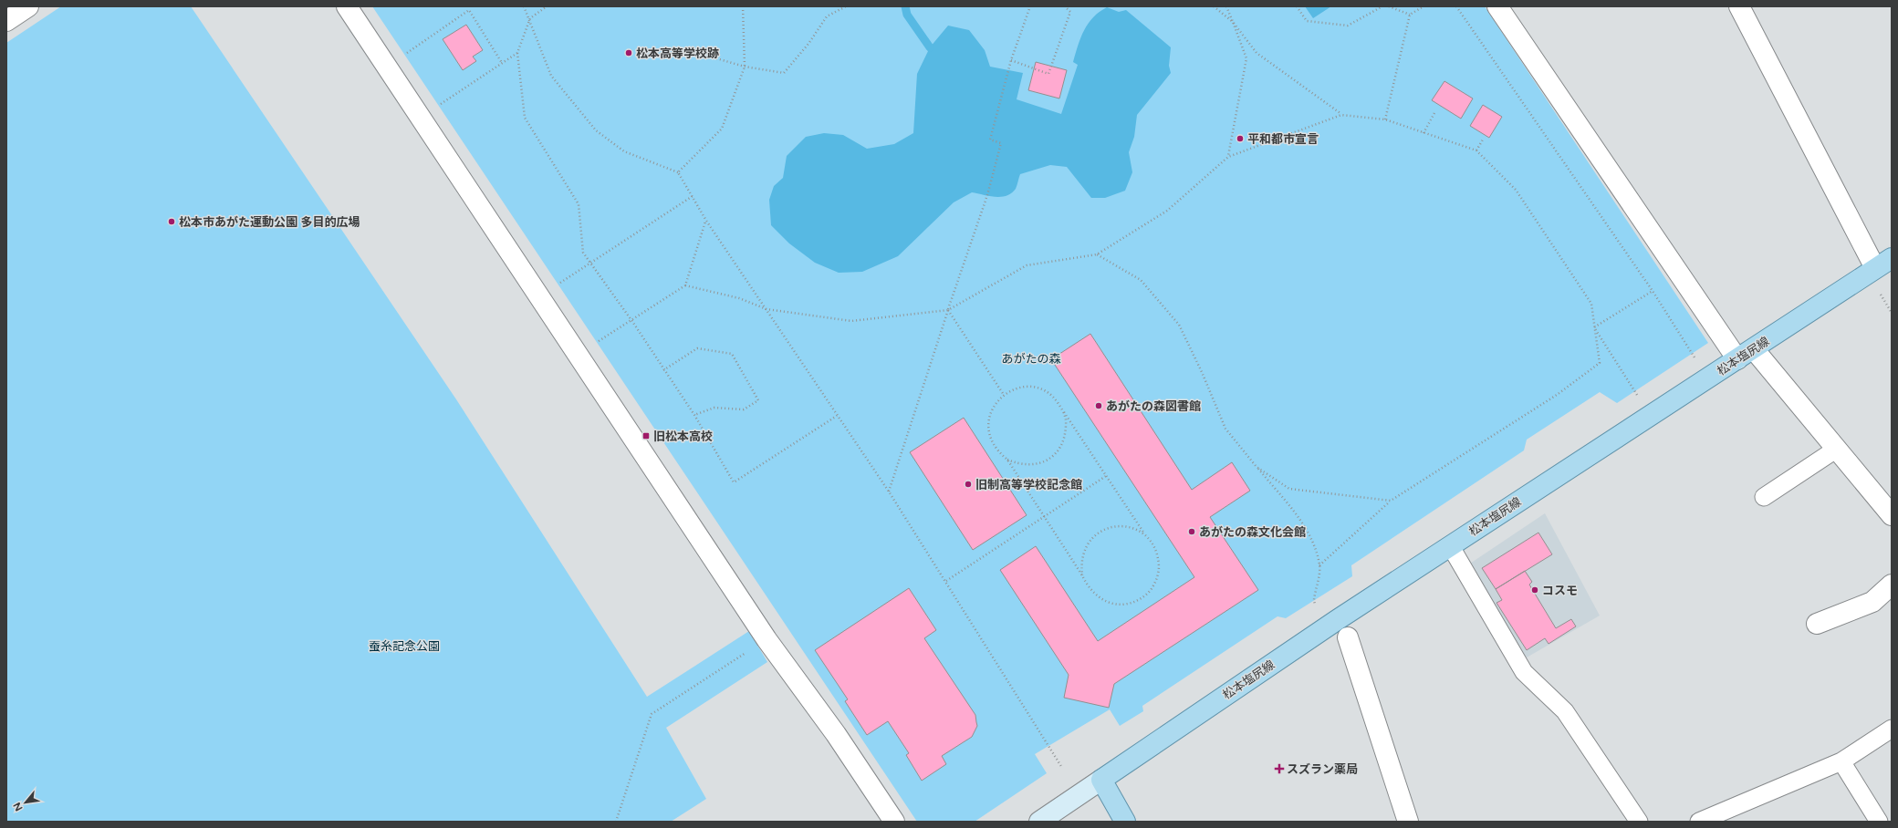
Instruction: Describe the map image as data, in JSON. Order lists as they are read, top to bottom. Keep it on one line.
{"streets":{"main road":["松本塩尻線"]},"parks":["あがたの森","蚕糸記念公園"],"places":{"other":["松本高等学校跡","平和都市宣言","松本市あがた運動公園 多目的広場","あがたの森図書館","旧制高等学校記念館","あがたの森文化会館","コスモ"],"transit":["旧松本高校"],"health":["スズラン薬局"]},"north":"bottom left"}
